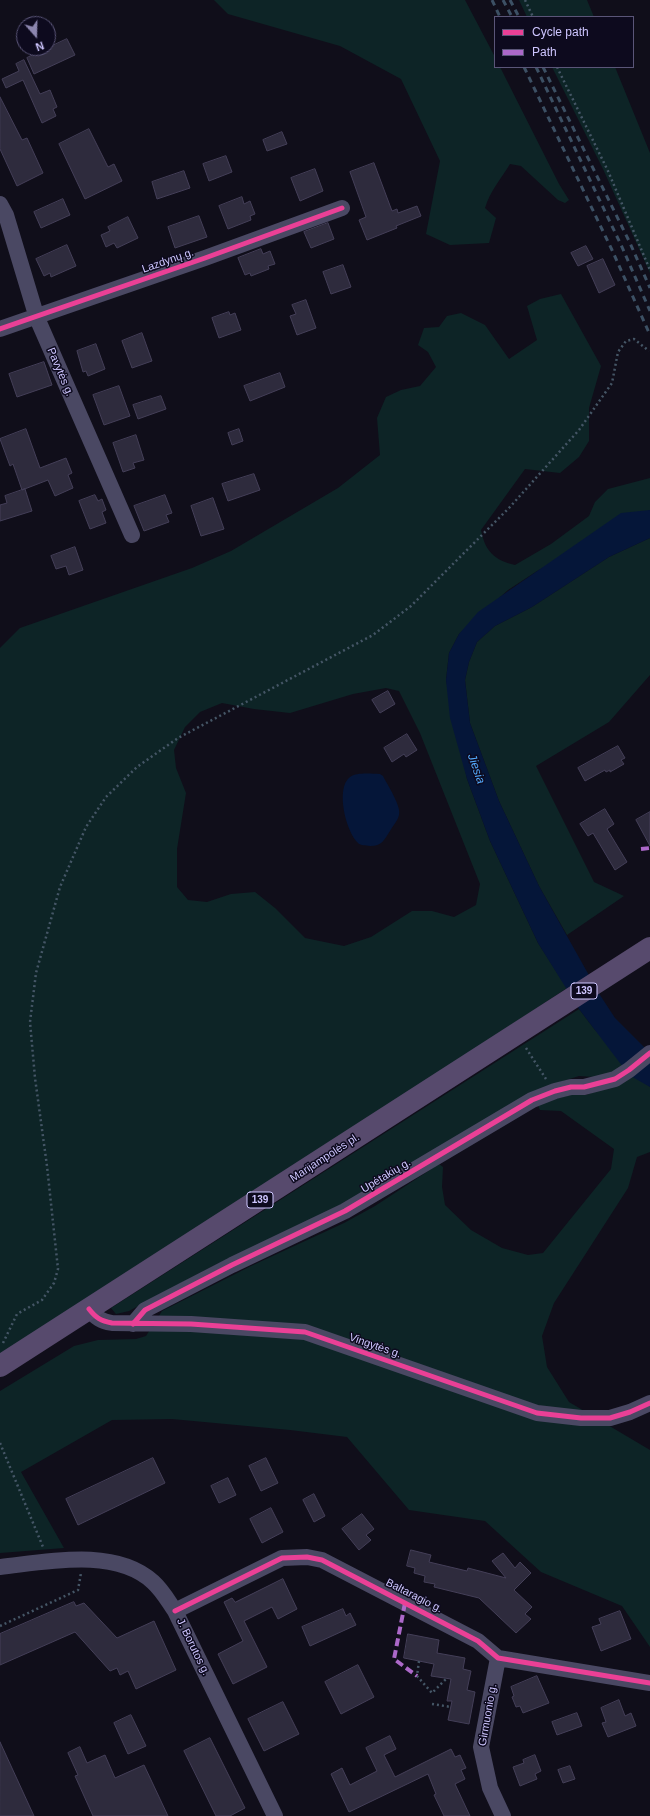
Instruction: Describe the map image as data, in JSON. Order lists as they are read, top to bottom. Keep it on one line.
{"streets":{"main road":["139","Marijampolės pl."],"street":["Lazdynų g.","Pavytės g.","Upėtakių g.","Vingytės g.","Baltaragio g.","J. Borutos g.","Girmuonio g."]},"crossings":[["Lazdynų g.","Pavytės g."],["Marijampolės pl.","Vingytės g."],["Upėtakių g.","Vingytės g."],["Baltaragio g.","J. Borutos g."],["Baltaragio g.","Girmuonio g."]],"water":["Jiesia"],"legend":["Cycle path","Path"],"north":"bottom"}
